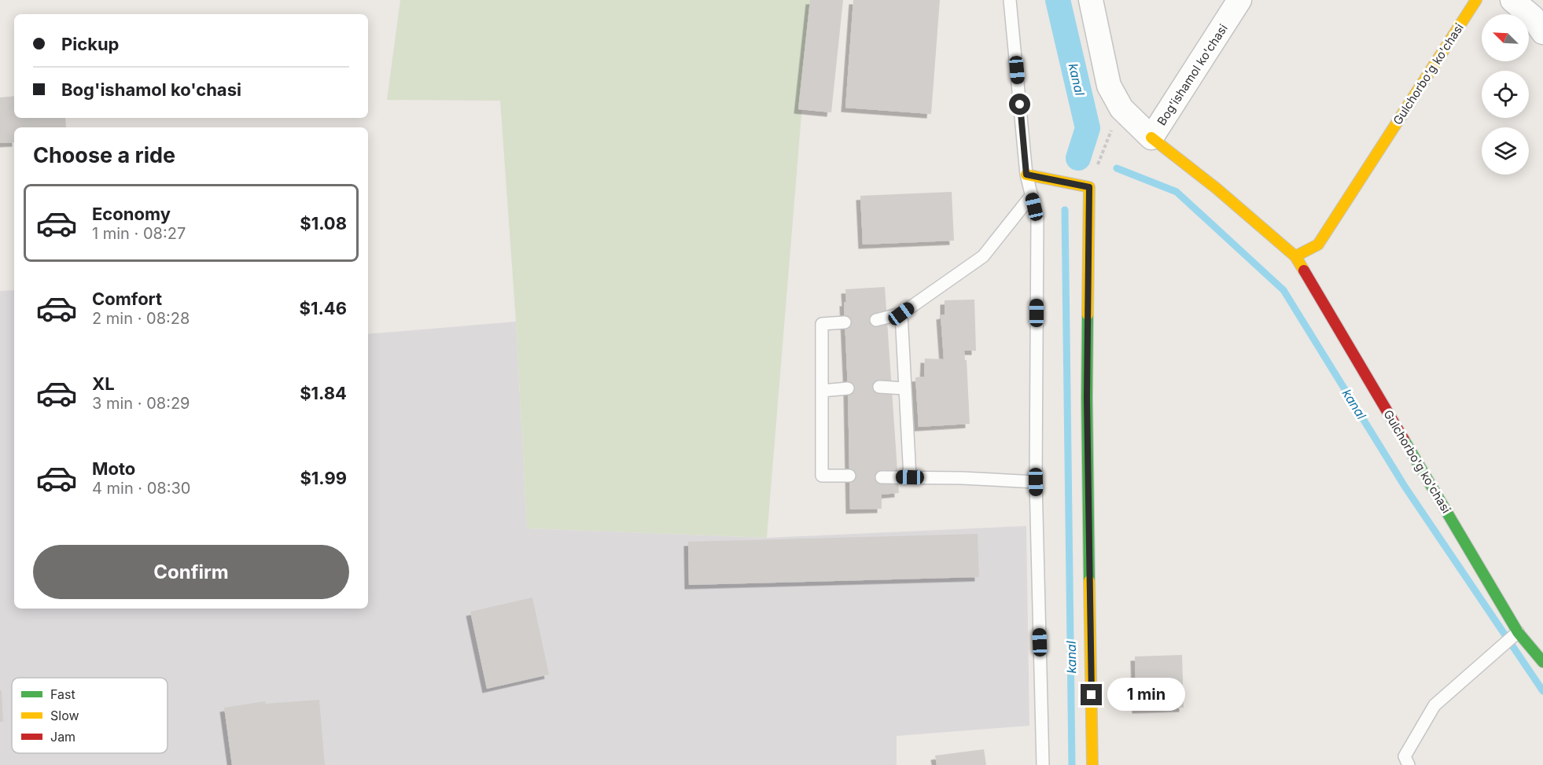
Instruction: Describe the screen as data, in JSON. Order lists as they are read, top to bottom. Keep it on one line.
{"streets":{"street":["Gulchorbo'g ko'chasi","Bog'ishamol ko'chasi"]},"crossings":[["Gulchorbo'g ko'chasi","Bog'ishamol ko'chasi"]],"water":["kanal"],"legend":["Fast","Slow","Jam"],"north":"top left","page":{"banner":["Pickup","Bog'ishamol ko'chasi"],"heading":"Choose a ride","list":[{"name":"Economy","note":"1 min · 08:27","value":"$1.08"},{"name":"Comfort","note":"2 min · 08:28","value":"$1.46"},{"name":"XL","note":"3 min · 08:29","value":"$1.84"},{"name":"Moto","note":"4 min · 08:30","value":"$1.99"}],"buttons":"Confirm","bubble":"1 min"}}
